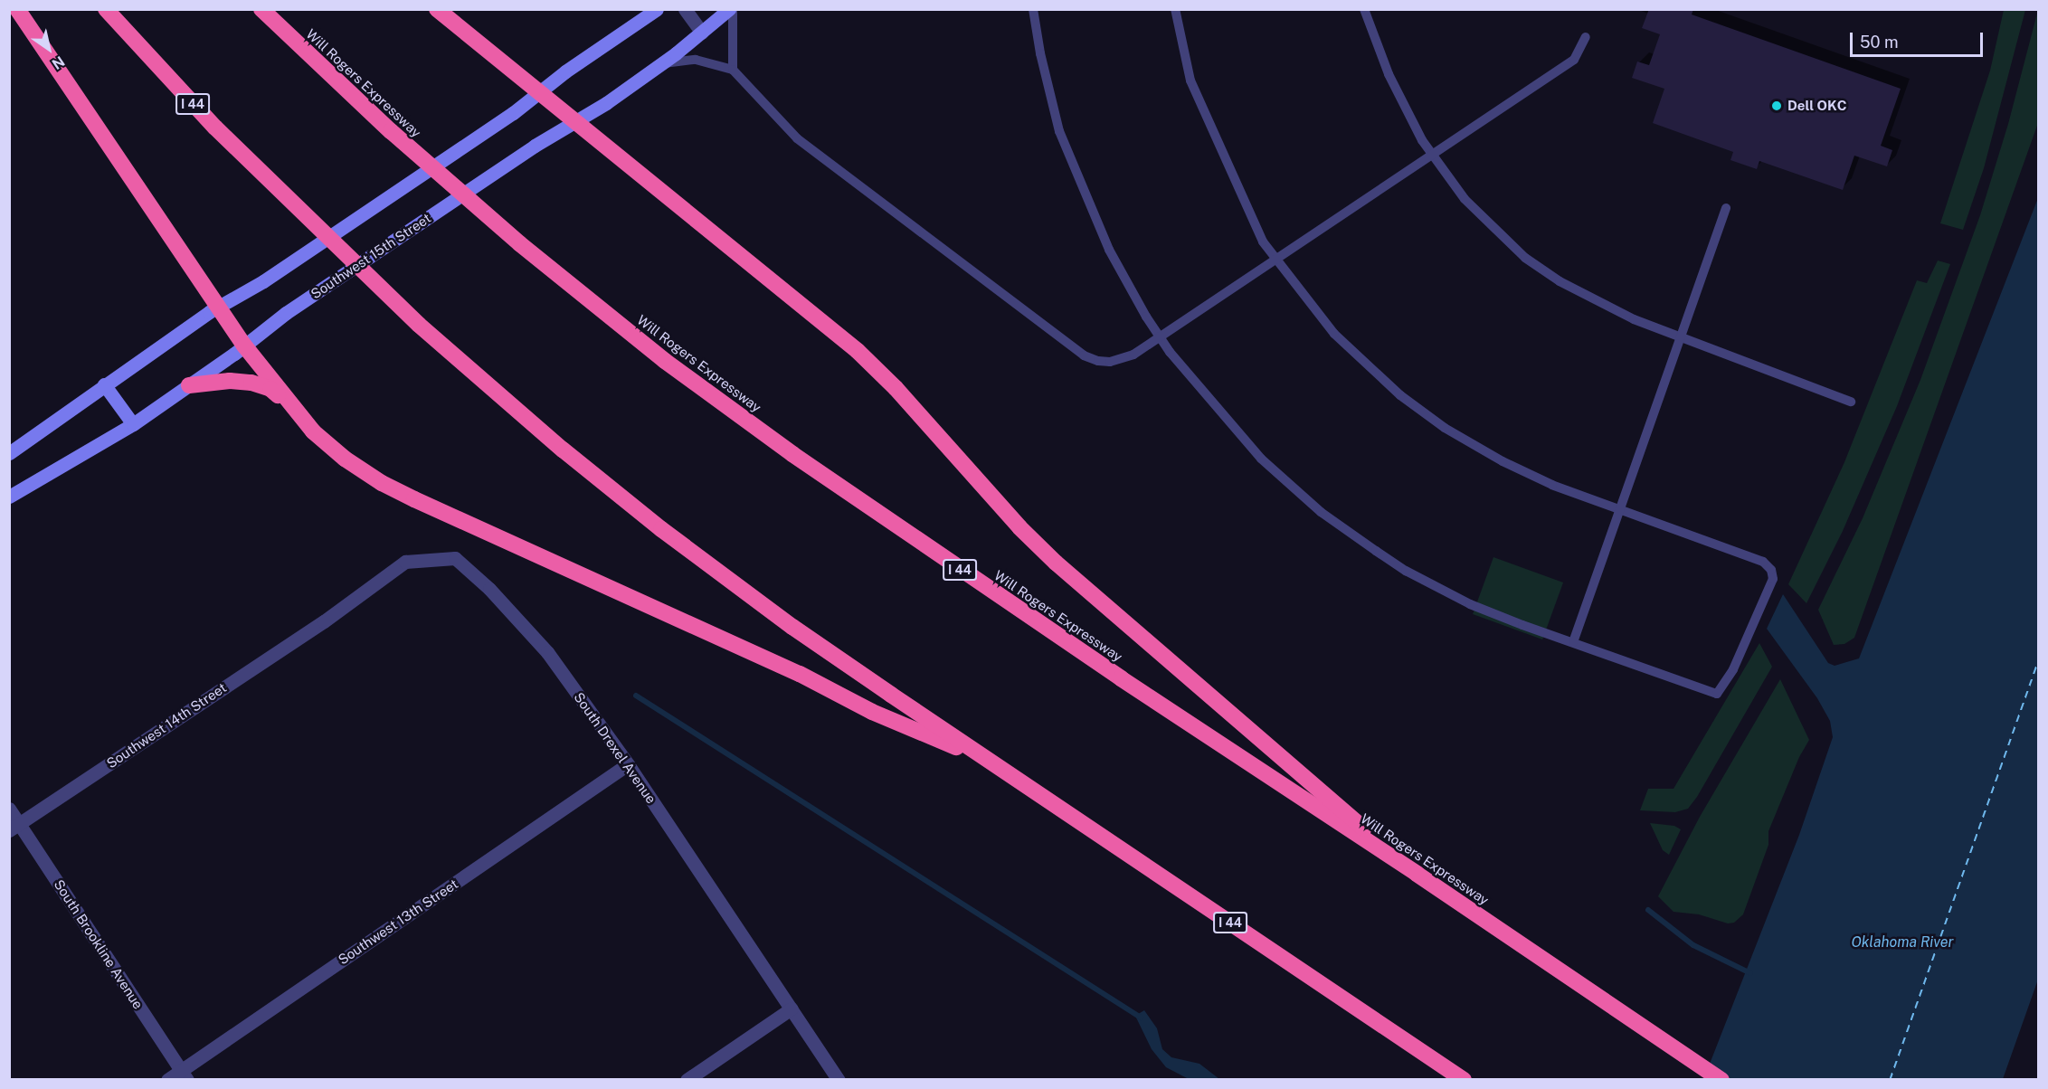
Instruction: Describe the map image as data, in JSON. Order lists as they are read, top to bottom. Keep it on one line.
{"streets":{"highway":["Will Rogers Expressway","I 44"],"main road":["Southwest 15th Street"],"street":["Southwest 14th Street","South Drexel Avenue","Southwest 13th Street","South Brookline Avenue"]},"crossings":[["Southwest 14th Street","South Drexel Avenue"],["Southwest 14th Street","South Brookline Avenue"],["South Drexel Avenue","Southwest 13th Street"],["Southwest 13th Street","South Brookline Avenue"]],"water":["Oklahoma River"],"places":["Dell OKC"],"scale_bar":"50 m","north":"bottom right"}
